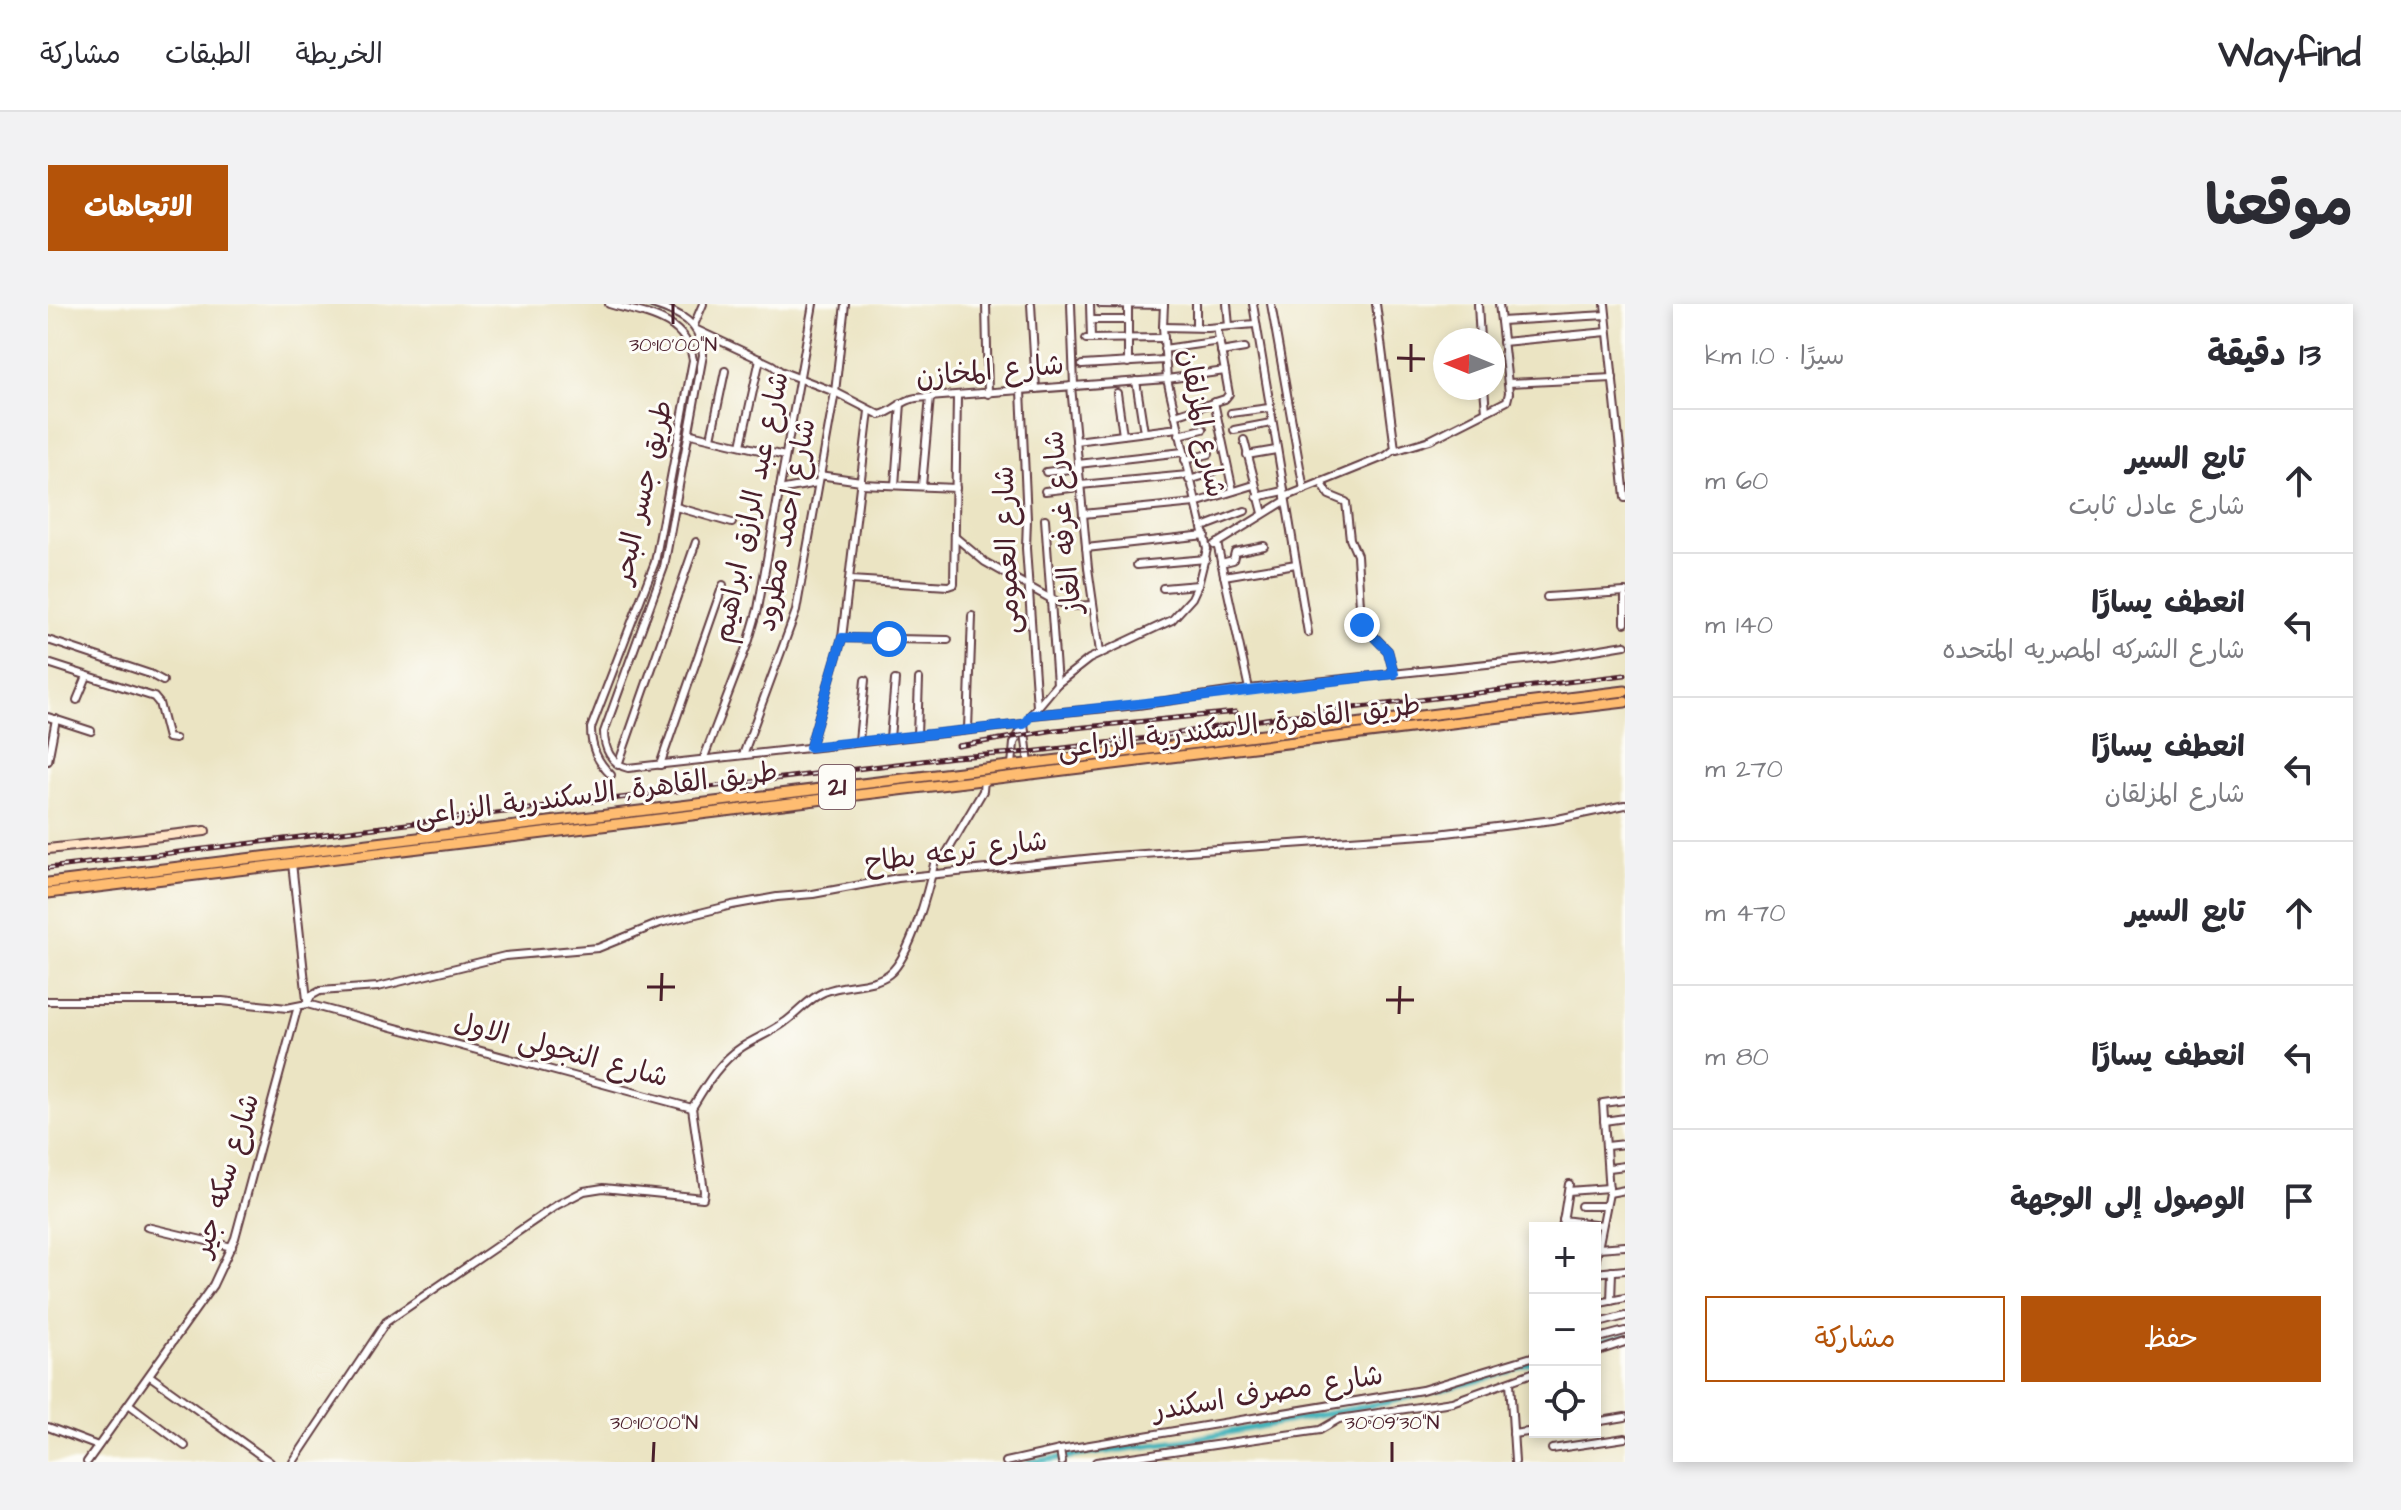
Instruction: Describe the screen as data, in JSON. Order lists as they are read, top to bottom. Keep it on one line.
{"streets":{"highway":["طريق القاهرة, الاسكندرية الزراعى","21"],"street":["شارع المخازن","شارع المزلقان","طريق جسر البحر","شارع عبد الرازق ابراهيم","شارع غرفه الغاز","شارع احمد مطرود","شارع العمومى","شارع ترعه بطاح","شارع النجولى الاول","شارع سكه جير","شارع مصرف اسكندر"]},"crossings":[["شارع المخازن","شارع المزلقان"],["شارع المخازن","شارع غرفه الغاز"],["شارع المخازن","شارع العمومى"],["شارع المزلقان","شارع غرفه الغاز"],["شارع المزلقان","شارع العمومى"],["طريق القاهرة, الاسكندرية الزراعى","شارع النجولى الاول"],["شارع ترعه بطاح","شارع النجولى الاول"],["شارع ترعه بطاح","شارع سكه جير"]],"north":"left","page":{"header":"Wayfind","nav":["الخريطة","الطبقات","مشاركة"],"title":"موقعنا","buttons":["الاتجاهات",["حفظ","مشاركة"]],"heading":["13 دقيقة","سيرًا · 1.0 km"],"list":[["تابع السير","شارع عادل ثابت","60 m"],["انعطف يسارًا","شارع الشركه المصريه المتحده","140 m"],["انعطف يسارًا","شارع المزلقان","270 m"],["تابع السير","470 m"],["انعطف يسارًا","80 m"],"الوصول إلى الوجهة"],"map_buttons":["+","−"]},"coordinates":["30°10'00\"N","30°09'30\"N"]}
